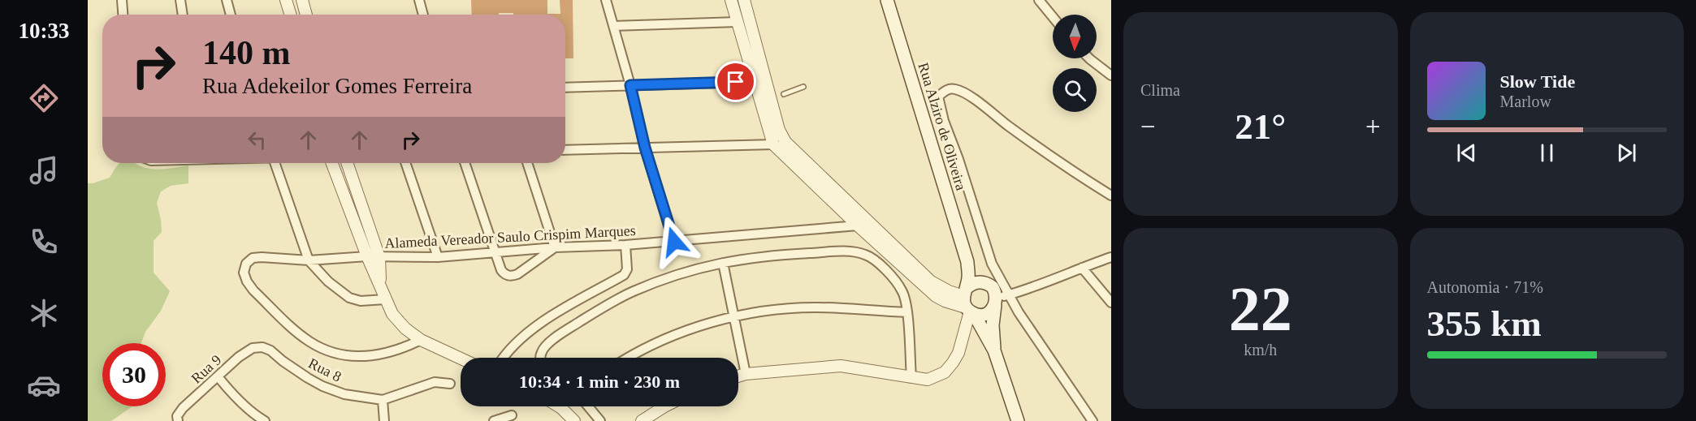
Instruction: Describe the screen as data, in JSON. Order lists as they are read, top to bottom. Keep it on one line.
{"streets":{"main road":["Rua Alziro de Oliveira"],"street":["Alameda Vereador Saulo Crispim Marques","Rua 9","Rua 8"]},"crossings":[["Rua 9","Rua 8"]],"north":"bottom","page":{"tabs":"10:33","tile":["Clima",["22","km/h"],["Autonomia · 71%","355 km"]],"turn":["140 m","Rua Adekeilor Gomes Ferreira"],"song":["Slow Tide","Marlow"],"heat":["−","21°","+"],"limit":"30","trip":"10:34 · 1 min · 230 m"}}
